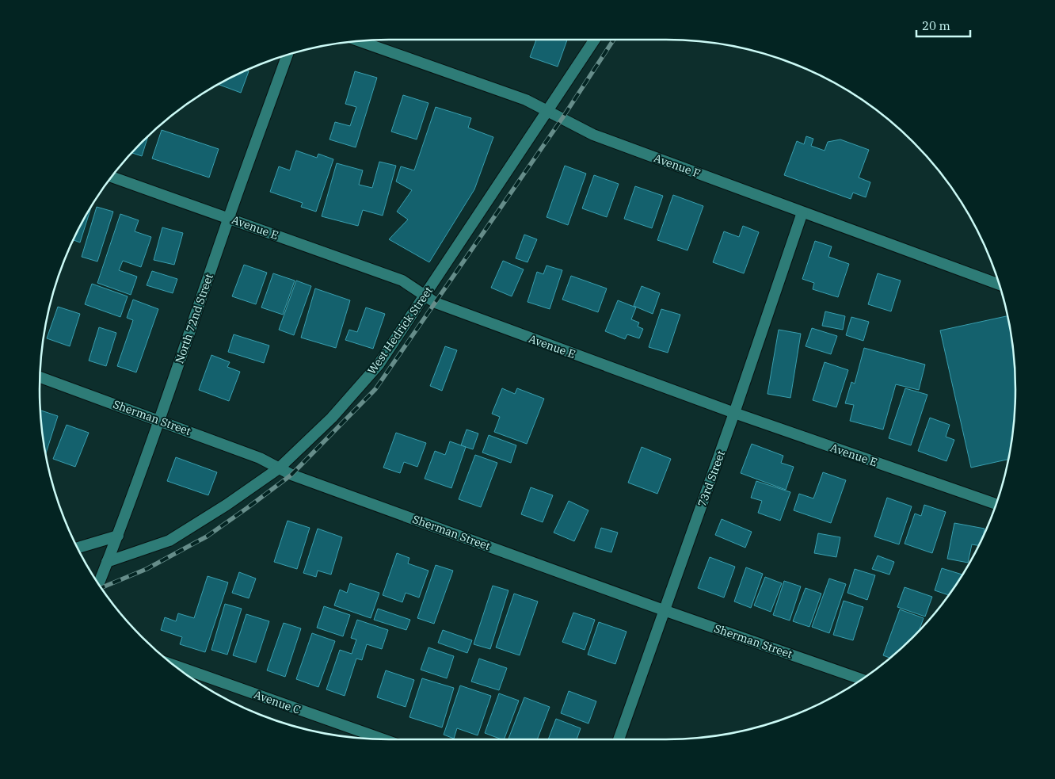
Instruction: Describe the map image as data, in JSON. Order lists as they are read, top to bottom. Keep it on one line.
{"streets":{"street":["Avenue F","Avenue E","North 72nd Street","West Hedrick Street","Sherman Street","73rd Street","Avenue C"]},"crossings":[["Avenue F","West Hedrick Street"],["Avenue F","73rd Street"],["Avenue E","North 72nd Street"],["Avenue E","West Hedrick Street"],["Avenue E","73rd Street"],["North 72nd Street","West Hedrick Street"],["North 72nd Street","Sherman Street"],["West Hedrick Street","Sherman Street"],["Sherman Street","73rd Street"]],"scale_bar":"20 m"}
